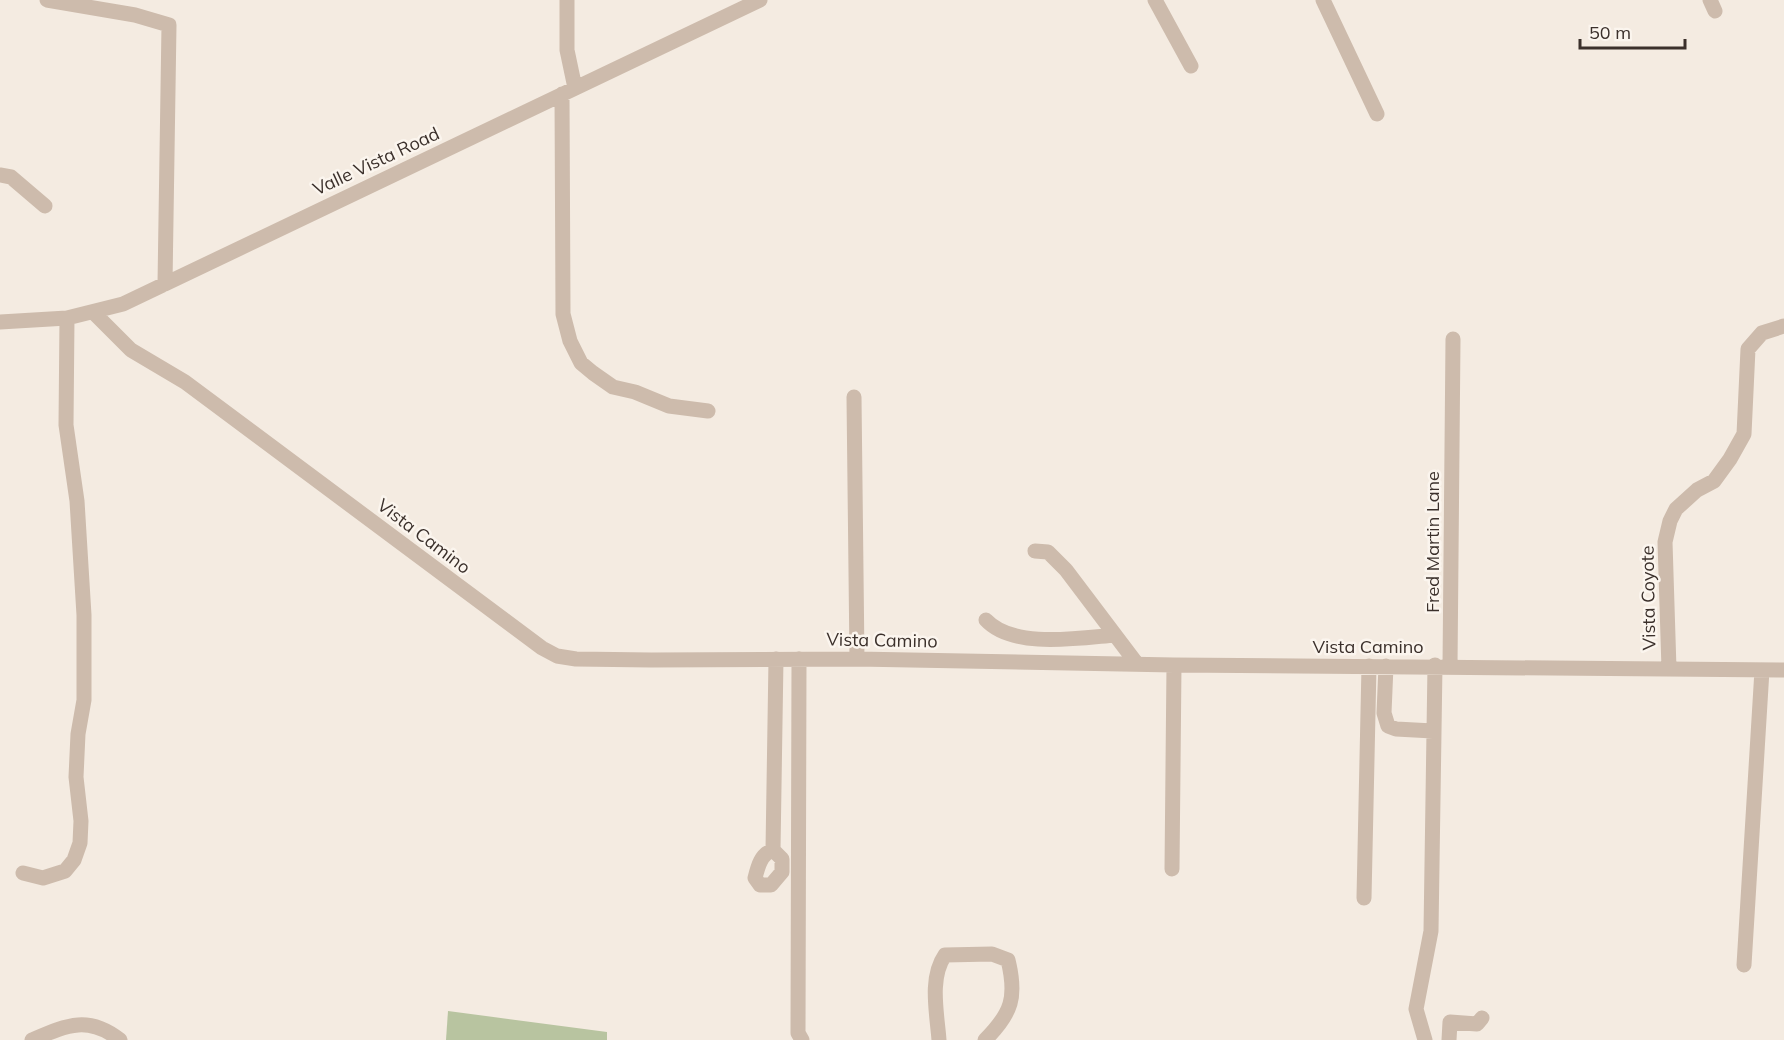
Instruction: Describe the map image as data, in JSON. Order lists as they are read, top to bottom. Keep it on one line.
{"streets":{"street":["Valle Vista Road","Vista Camino","Fred Martin Lane","Vista Coyote"]},"crossings":[["Valle Vista Road","Vista Camino"],["Vista Camino","Fred Martin Lane"],["Vista Camino","Vista Coyote"]],"scale_bar":"50 m"}
